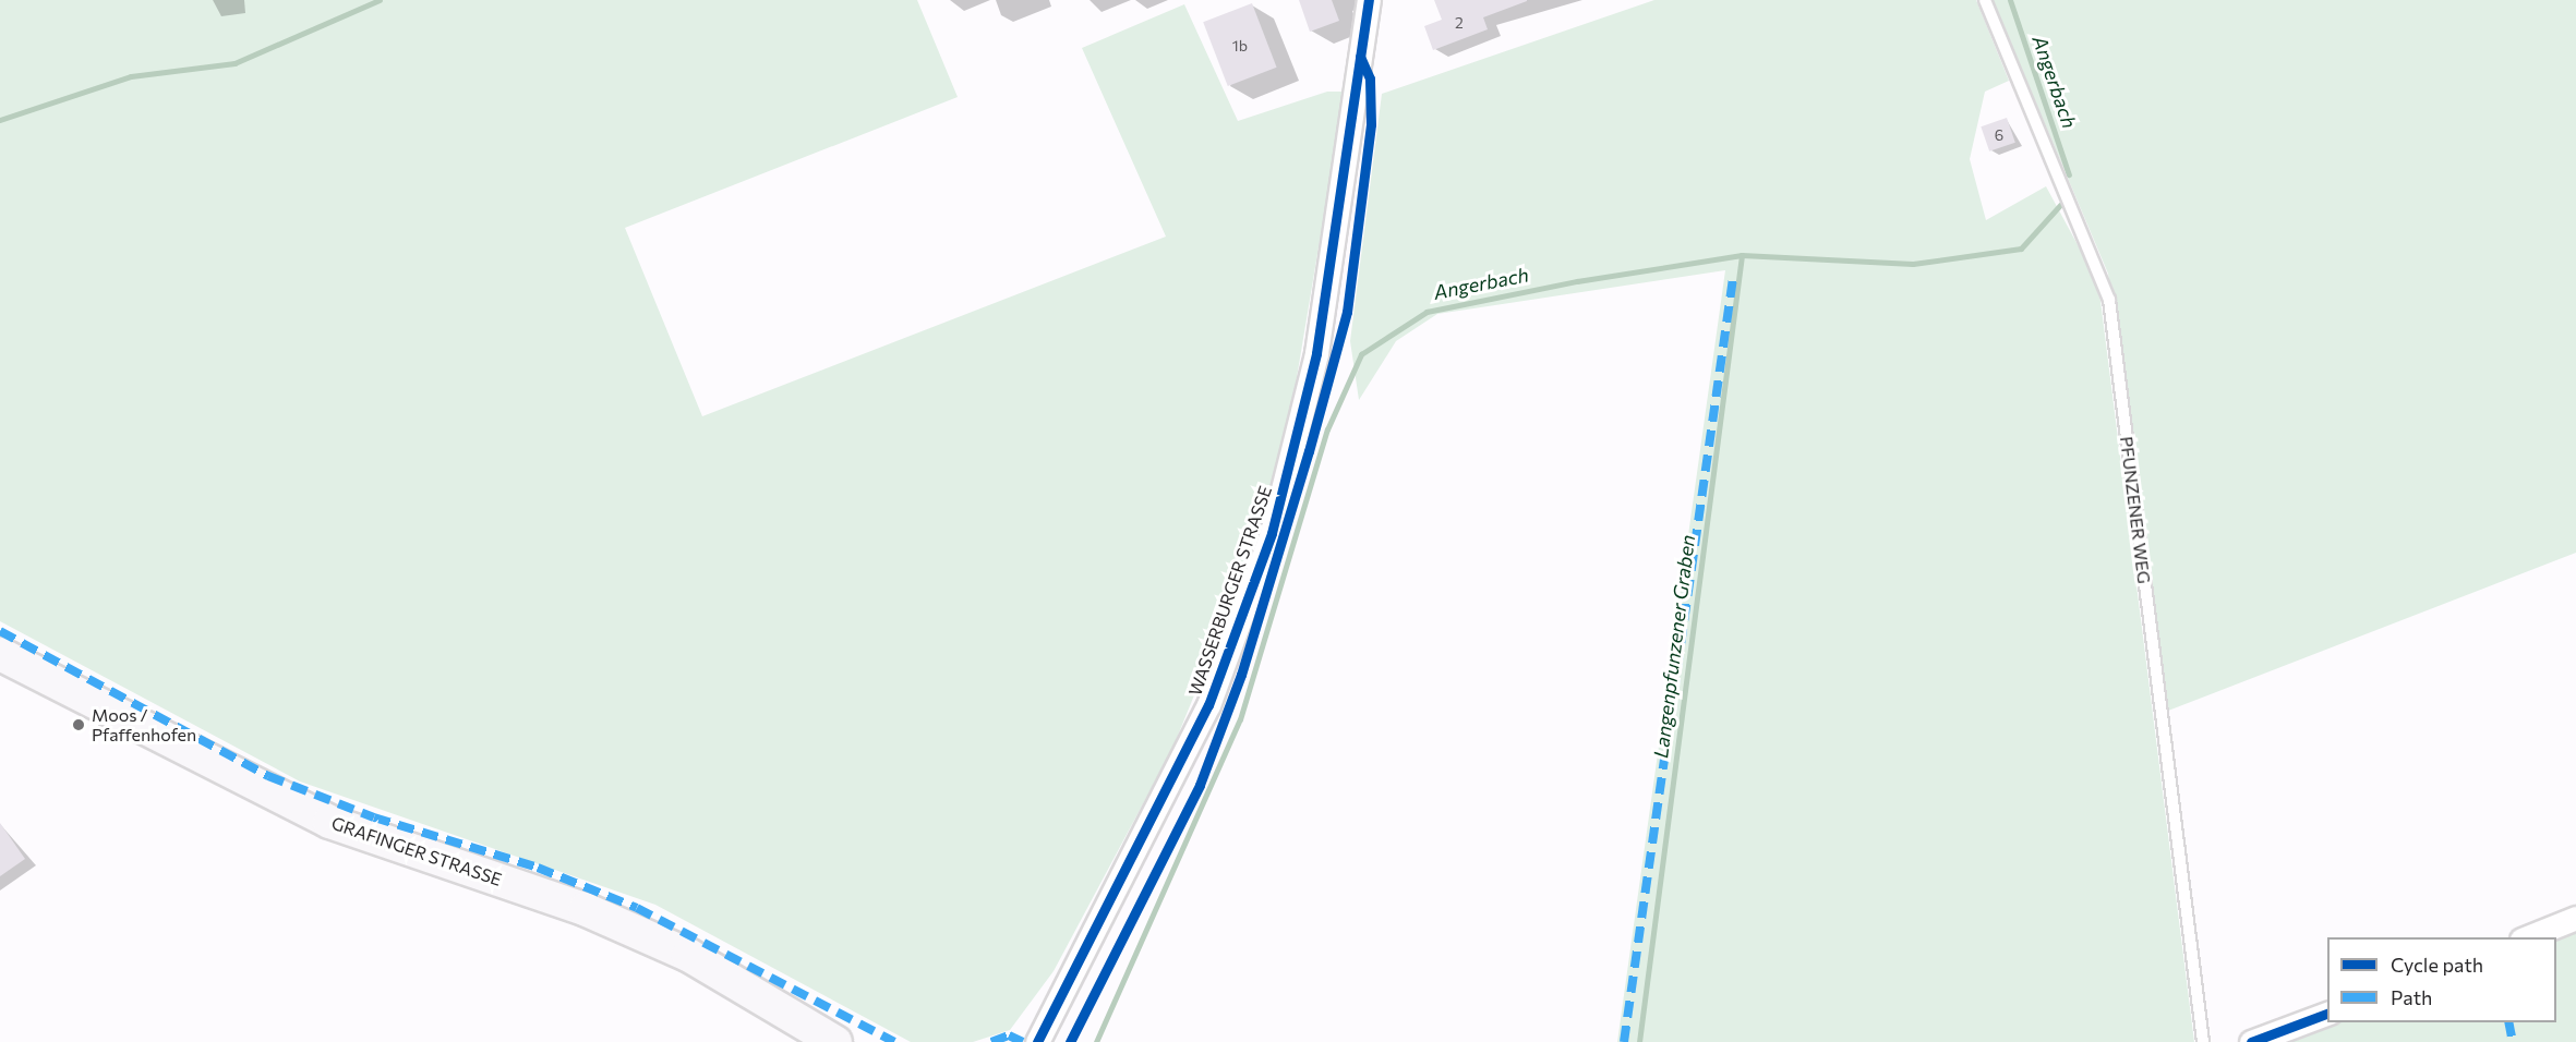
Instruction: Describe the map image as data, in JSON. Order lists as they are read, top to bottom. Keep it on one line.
{"streets":{"main road":["GRAFINGER STRASSE"],"street":["WASSERBURGER STRASSE"],"lane":["PFUNZENER WEG"]},"water":["Angerbach","Langenpfunzener Graben"],"places":["Moos / Pfaffenhofen"],"house_numbers":["2","1b","6"],"legend":["Cycle path","Path"]}
